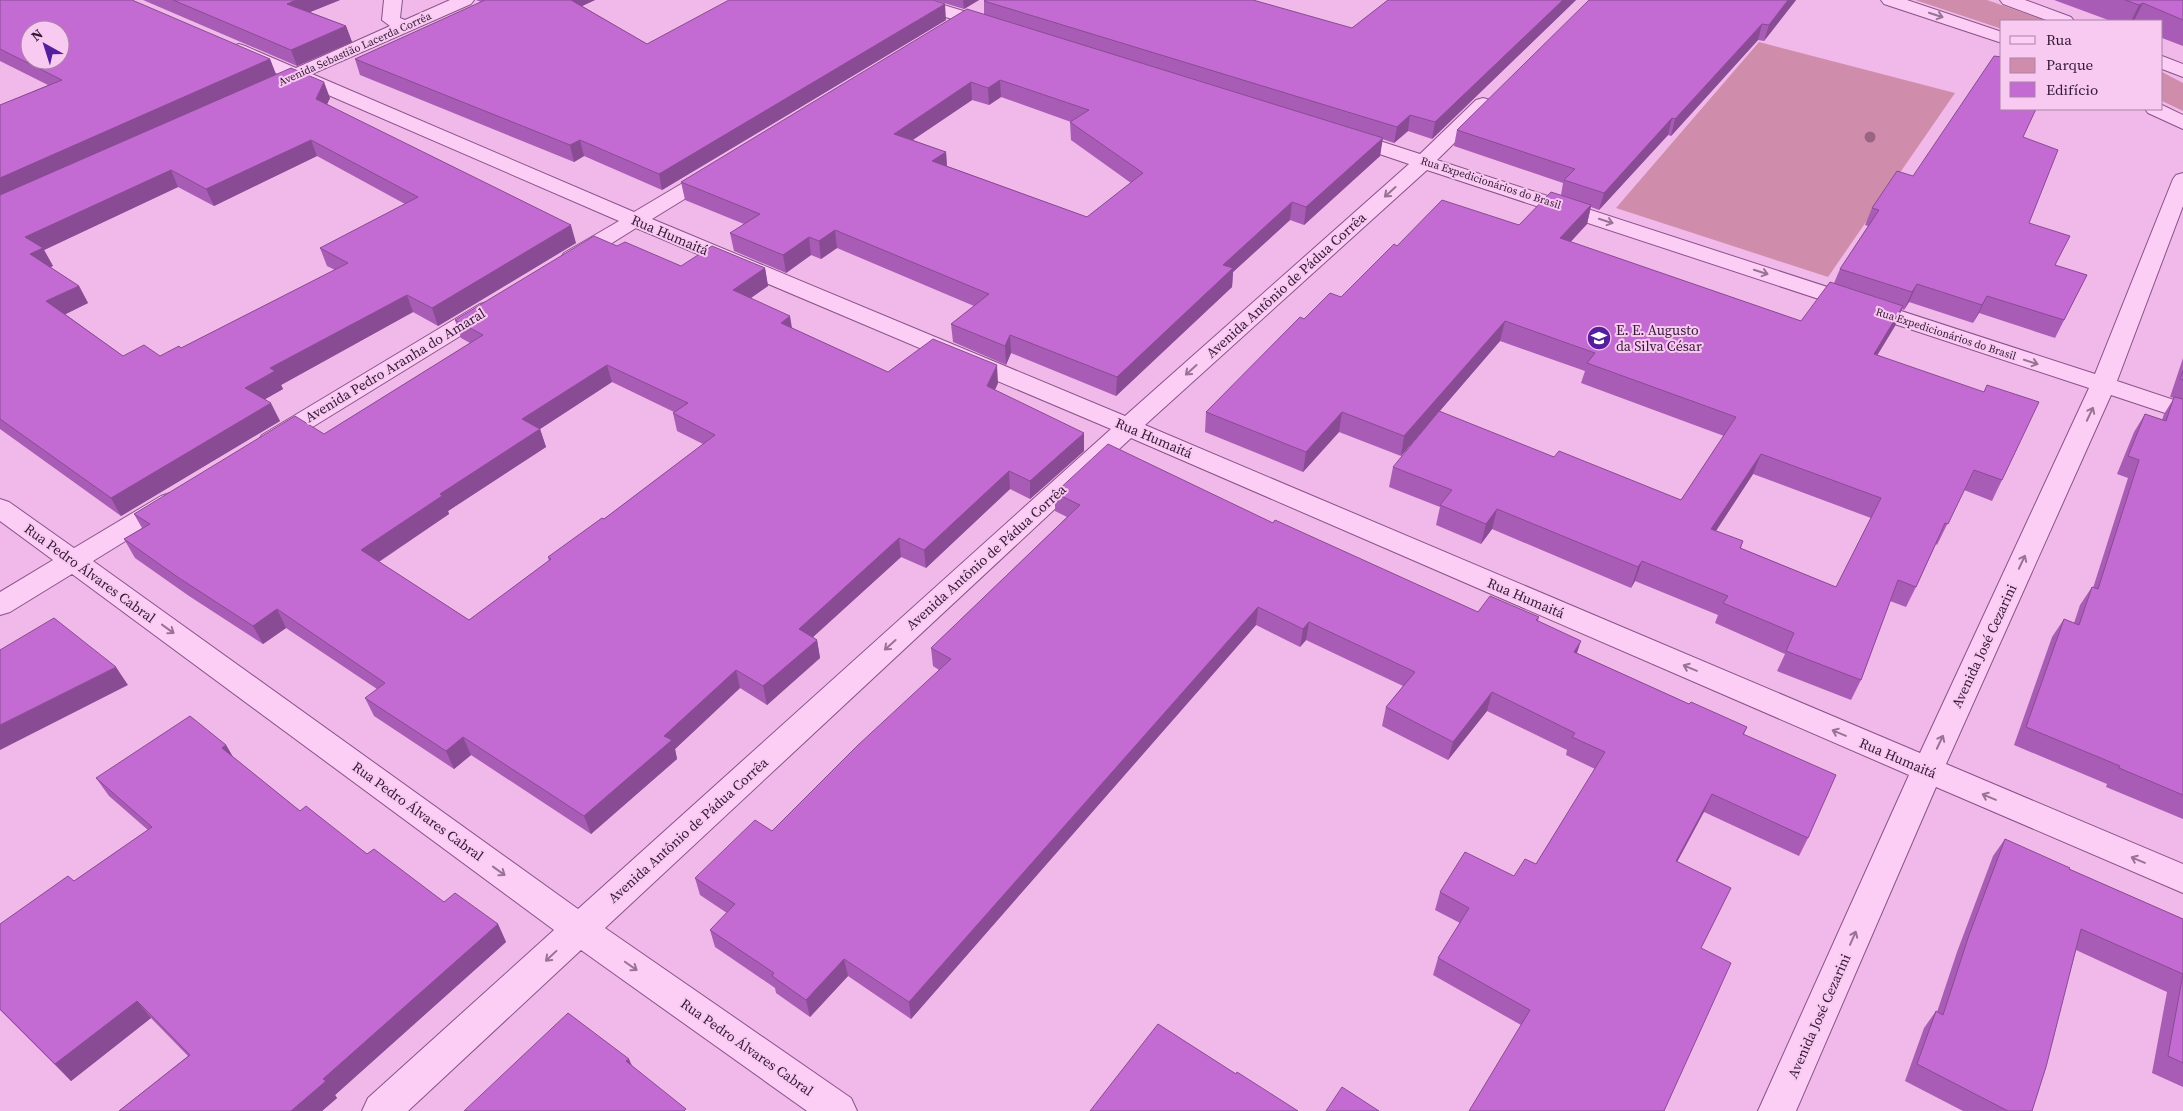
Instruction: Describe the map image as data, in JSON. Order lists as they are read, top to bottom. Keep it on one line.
{"streets":{"street":["Avenida Sebastião Lacerda Corrêa","Rua Expedicionários do Brasil","Rua Humaitá","Avenida Antônio de Pádua Corrêa","Avenida Pedro Aranha do Amaral","Rua Pedro Álvares Cabral","Avenida José Cezarini"]},"crossings":[["Avenida Sebastião Lacerda Corrêa","Rua Humaitá"],["Rua Expedicionários do Brasil","Avenida Antônio de Pádua Corrêa"],["Rua Expedicionários do Brasil","Avenida José Cezarini"],["Rua Humaitá","Avenida Antônio de Pádua Corrêa"],["Rua Humaitá","Avenida José Cezarini"],["Avenida Antônio de Pádua Corrêa","Rua Pedro Álvares Cabral"]],"one_way":["Rua Expedicionários do Brasil","Rua Humaitá","Avenida Antônio de Pádua Corrêa","Rua Pedro Álvares Cabral","Avenida José Cezarini"],"places":{"school or university":["E. E. Augusto da Silva César"]},"legend":["Rua","Parque","Edifício"],"north":"top left"}
